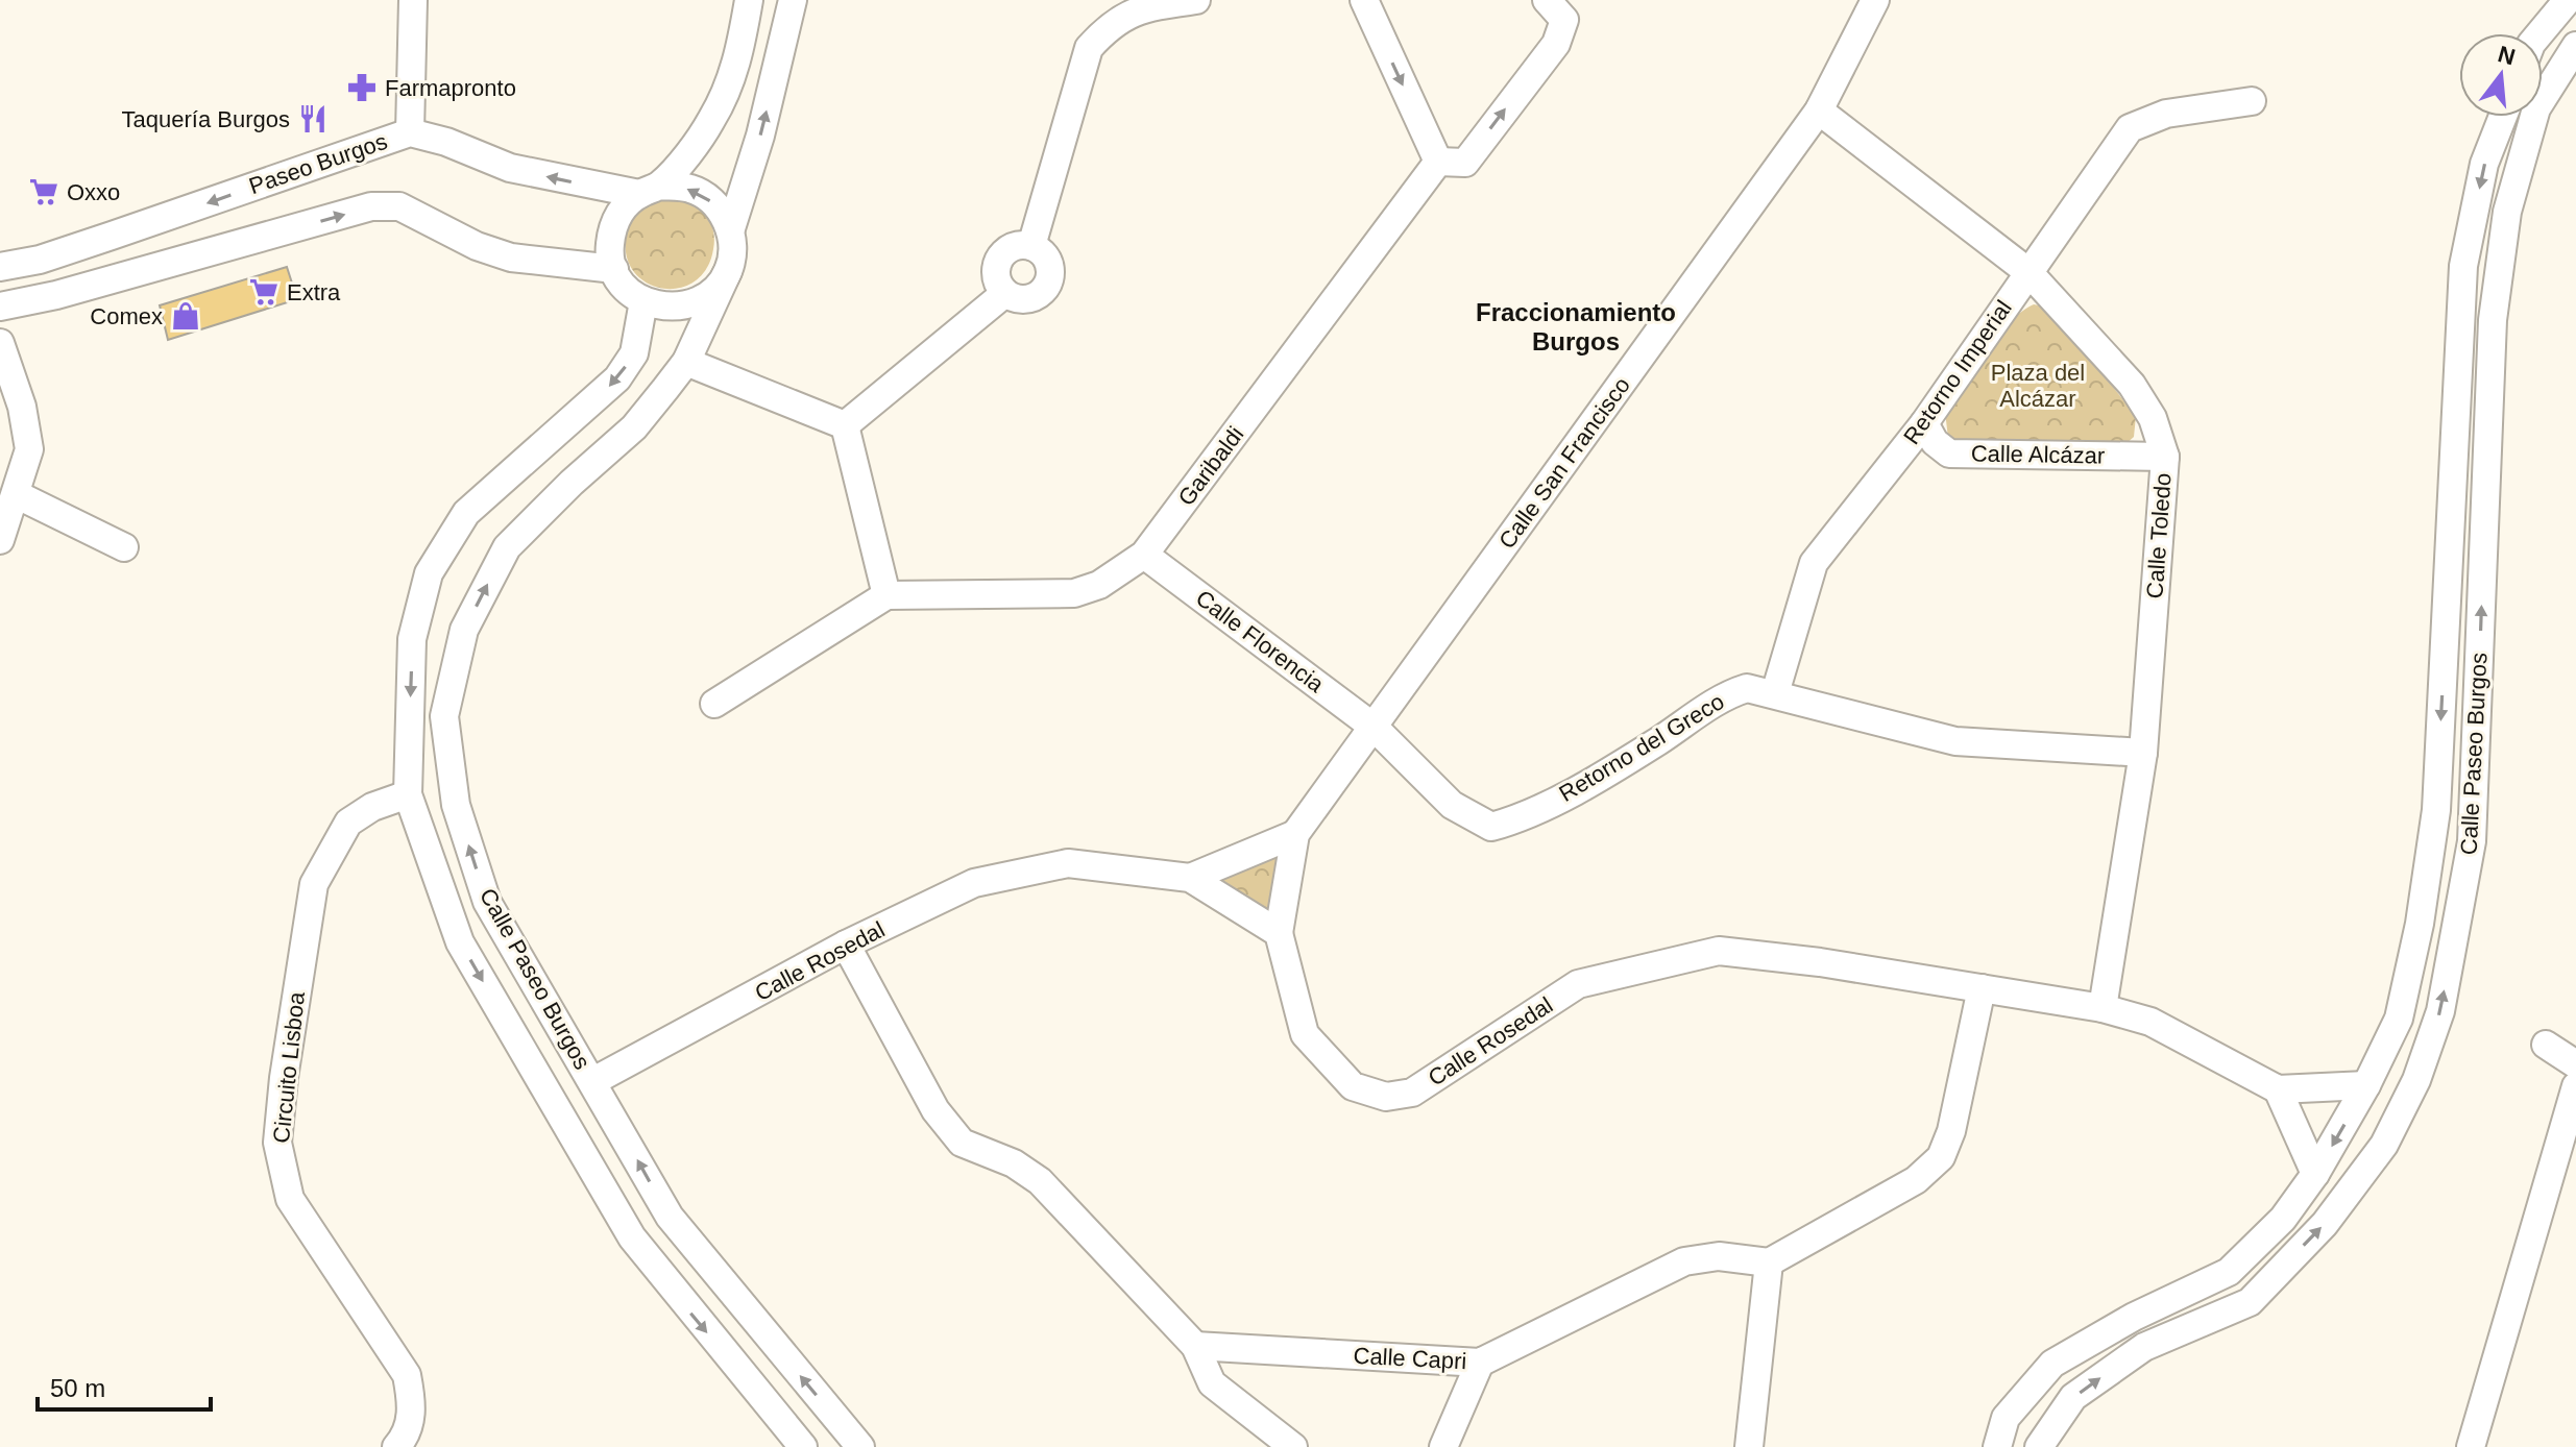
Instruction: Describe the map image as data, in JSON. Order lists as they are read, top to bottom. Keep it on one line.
{"streets":{"street":["Paseo Burgos","Retorno Imperial","Calle Alcázar","Calle San Francisco","Garibaldi","Calle Toledo","Calle Florencia","Retorno del Greco","Calle Paseo Burgos","Calle Rosedal","Circuito Lisboa","Calle Capri"]},"crossings":[["Paseo Burgos","Calle Paseo Burgos"],["Retorno Imperial","Calle Alcázar"],["Retorno Imperial","Calle Toledo"],["Retorno Imperial","Retorno del Greco"],["Calle Alcázar","Calle Toledo"],["Calle San Francisco","Calle Toledo"],["Calle San Francisco","Calle Florencia"],["Calle San Francisco","Retorno del Greco"],["Calle San Francisco","Calle Rosedal"],["Garibaldi","Calle Florencia"],["Calle Toledo","Retorno del Greco"],["Calle Toledo","Calle Rosedal"],["Calle Florencia","Retorno del Greco"],["Calle Paseo Burgos","Calle Rosedal"],["Calle Paseo Burgos","Circuito Lisboa"]],"districts":["Fraccionamiento Burgos"],"parks":["Plaza del Alcázar"],"places":{"pharmacy":["Farmapronto"],"restaurant":["Taquería Burgos"],"supermarket":["Oxxo","Extra"],"shop":["Comex"]},"scale_bar":"50 m","north":"top"}
